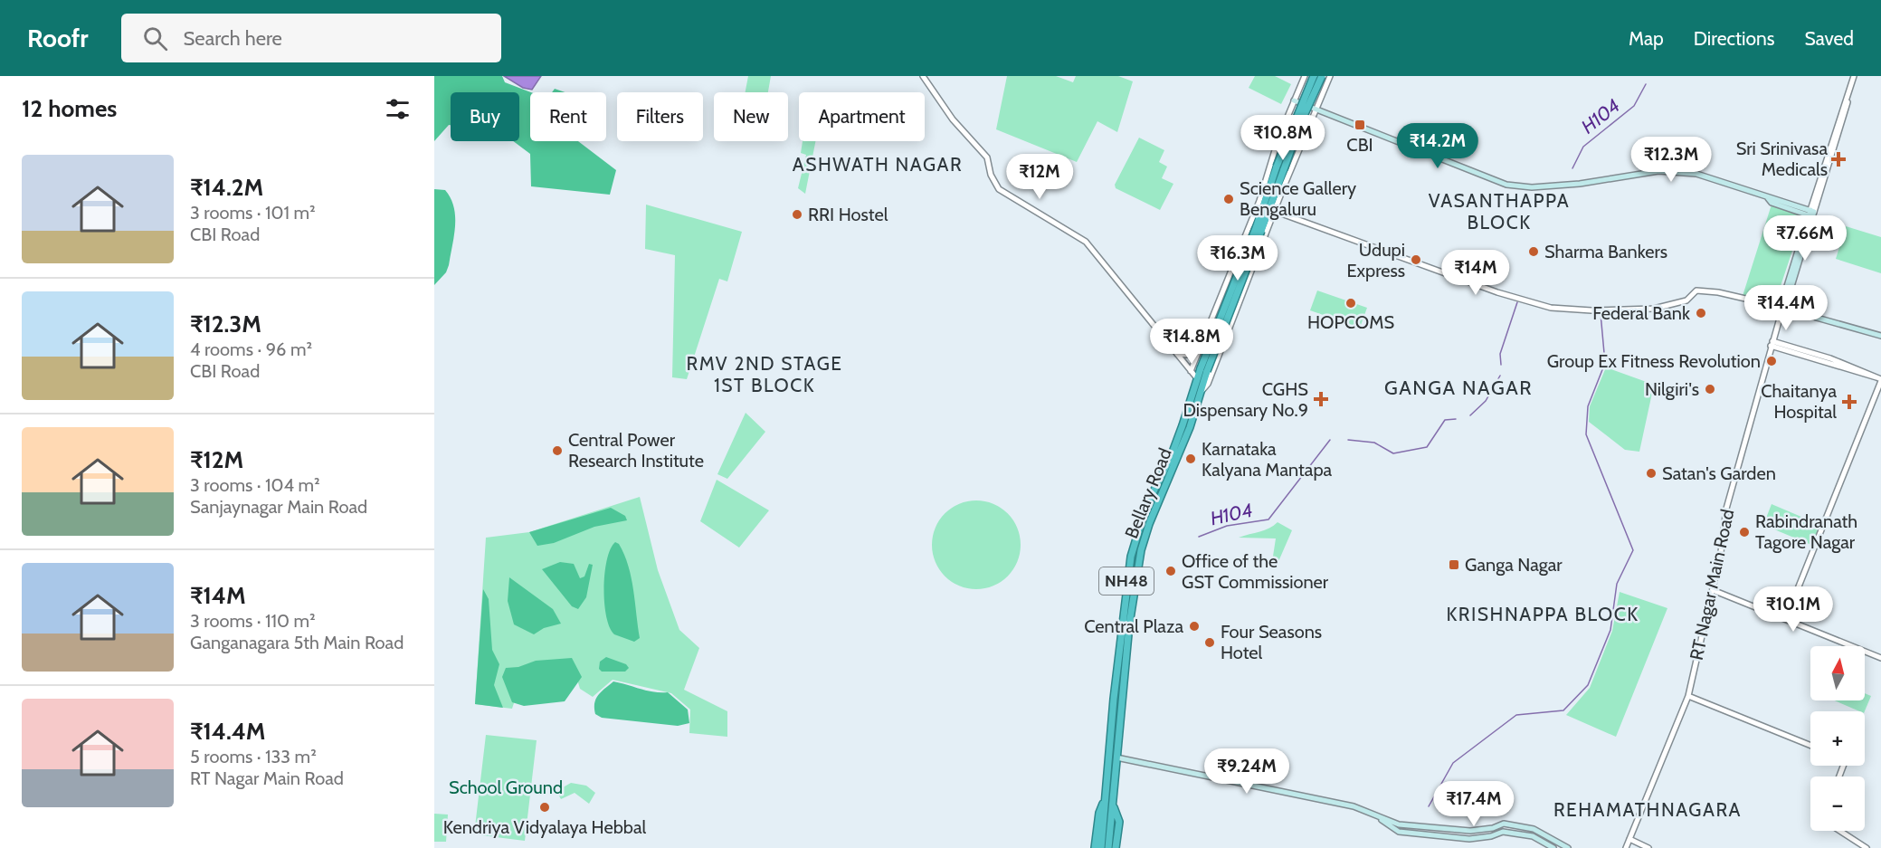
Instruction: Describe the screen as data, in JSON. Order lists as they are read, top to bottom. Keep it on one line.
{"streets":{"highway":["Bellary Road","NH48"],"main road":["RT Nagar Main Road"]},"crossings":[["Bellary Road","NH48"]],"districts":["ASHWATH NAGAR","VASANTHAPPA BLOCK","RMV 2ND STAGE 1ST BLOCK","GANGA NAGAR","KRISHNAPPA BLOCK","REHAMATHNAGARA"],"water":["H104"],"parks":["School Ground"],"places":{"transit":["CBI","Ganga Nagar"],"health":["Sri Srinivasa Medicals","CGHS Dispensary No.9","Chaitanya Hospital"],"other":["Science Gallery Bengaluru","RRI Hostel","Sharma Bankers","Udupi Express","HOPCOMS","Federal Bank","Group Ex Fitness Revolution","Nilgiri's","Central Power Research Institute","Karnataka Kalyana Mantapa","Satan's Garden","Rabindranath Tagore Nagar","Office of the GST Commissioner","Central Plaza","Four Seasons Hotel","Kendriya Vidyalaya Hebbal"]},"north":"top","page":{"header":"Roofr","search":"Search here","nav":["Map","Directions","Saved"],"heading":"12 homes","chip":["Buy","Rent","Filters","New","Apartment"],"price":["₹10.8M","₹14.2M","₹12.3M","₹12M","₹7.66M","₹16.3M","₹14M","₹14.4M","₹14.8M","₹10.1M","₹9.24M","₹17.4M"],"list":[{"name":"₹14.2M","note":"3 rooms · 101 m² · CBI Road"},{"name":"₹12.3M","note":"4 rooms · 96 m² · CBI Road"},{"name":"₹12M","note":"3 rooms · 104 m² · Sanjaynagar Main Road"},{"name":"₹14M","note":"3 rooms · 110 m² · Ganganagara 5th Main Road"},{"name":"₹14.4M","note":"5 rooms · 133 m² · RT Nagar Main Road"}],"map_buttons":["+","−"]}}
